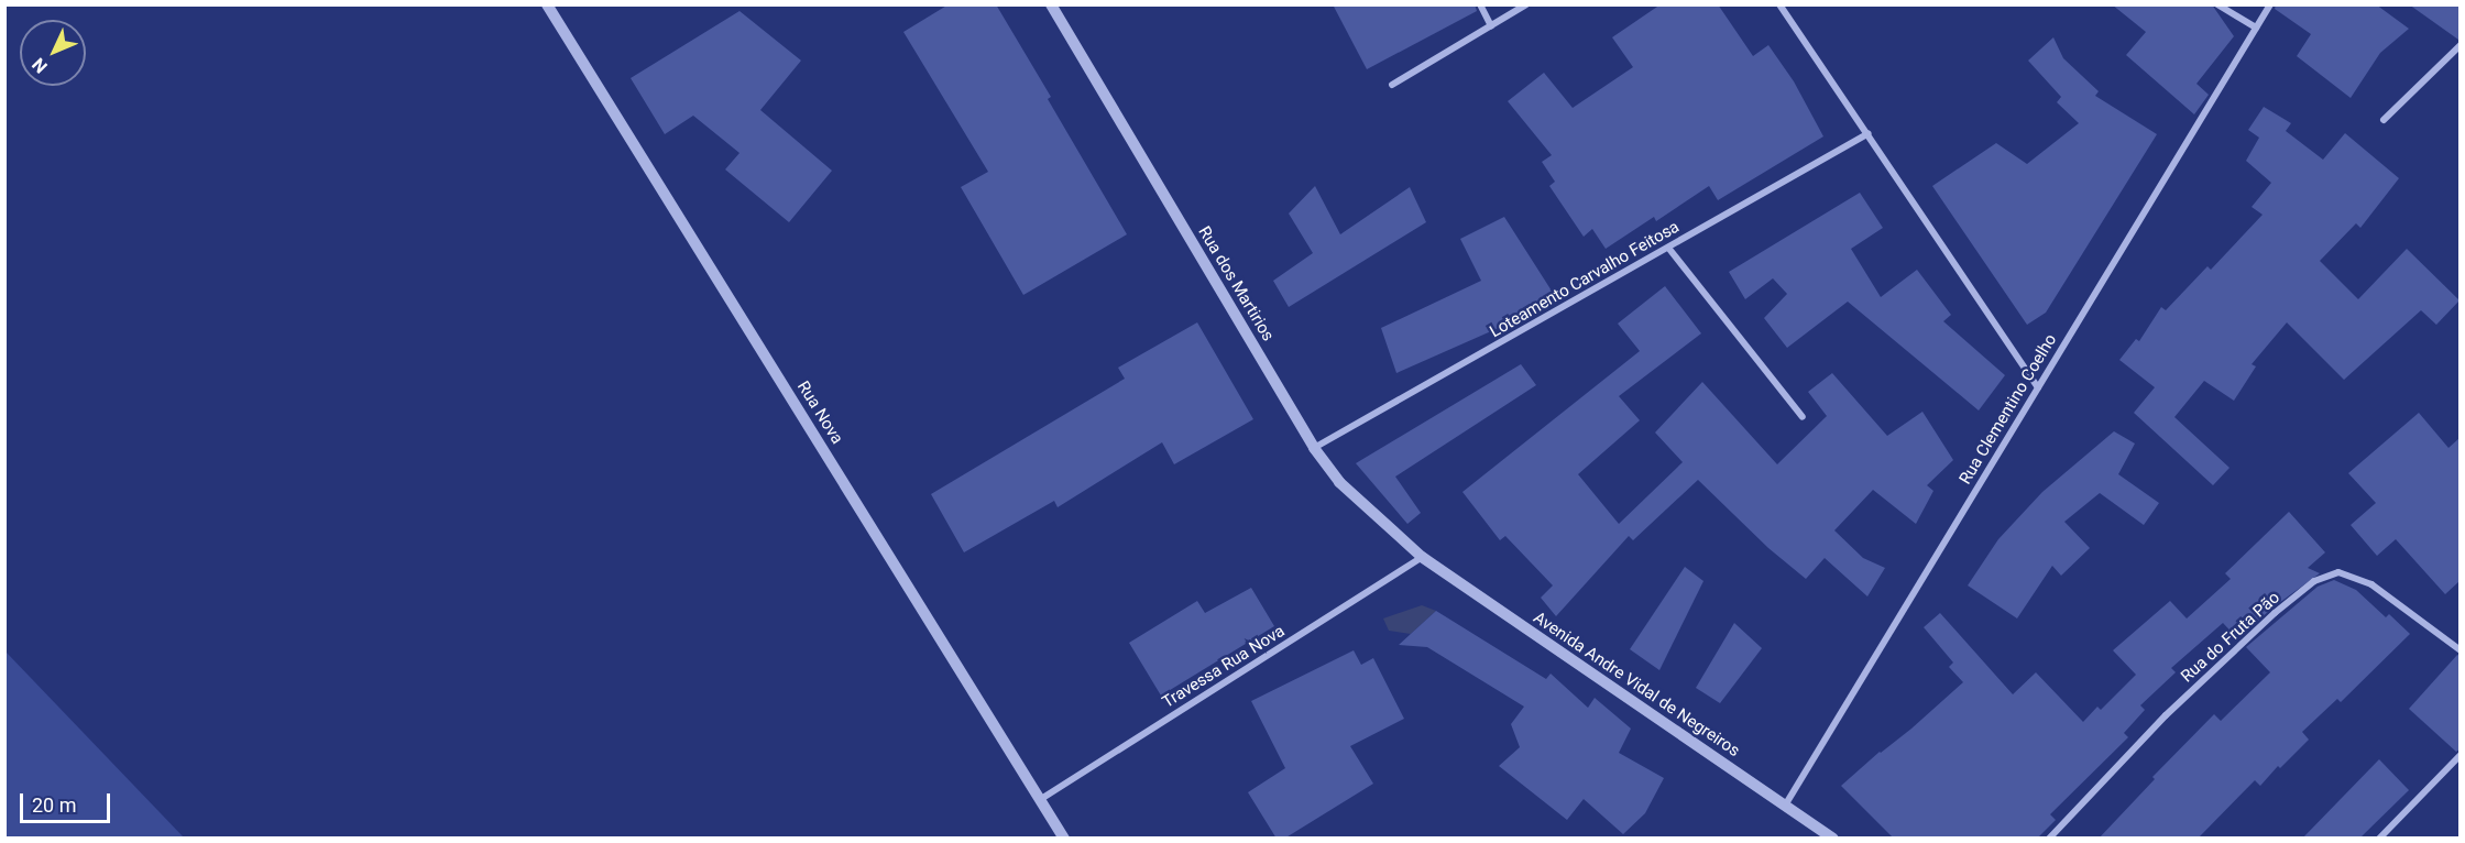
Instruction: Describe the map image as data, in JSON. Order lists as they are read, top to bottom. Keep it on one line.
{"streets":{"street":["Loteamento Carvalho Feitosa","Rua dos Martirios","Rua Clementino Coelho","Rua Nova","Rua do Fruta Pão","Travessa Rua Nova","Avenida Andre Vidal de Negreiros"]},"crossings":[["Loteamento Carvalho Feitosa","Rua dos Martirios"],["Rua dos Martirios","Travessa Rua Nova"],["Rua dos Martirios","Avenida Andre Vidal de Negreiros"],["Rua Clementino Coelho","Avenida Andre Vidal de Negreiros"],["Rua Nova","Travessa Rua Nova"],["Travessa Rua Nova","Avenida Andre Vidal de Negreiros"]],"scale_bar":"20 m","north":"bottom left"}
